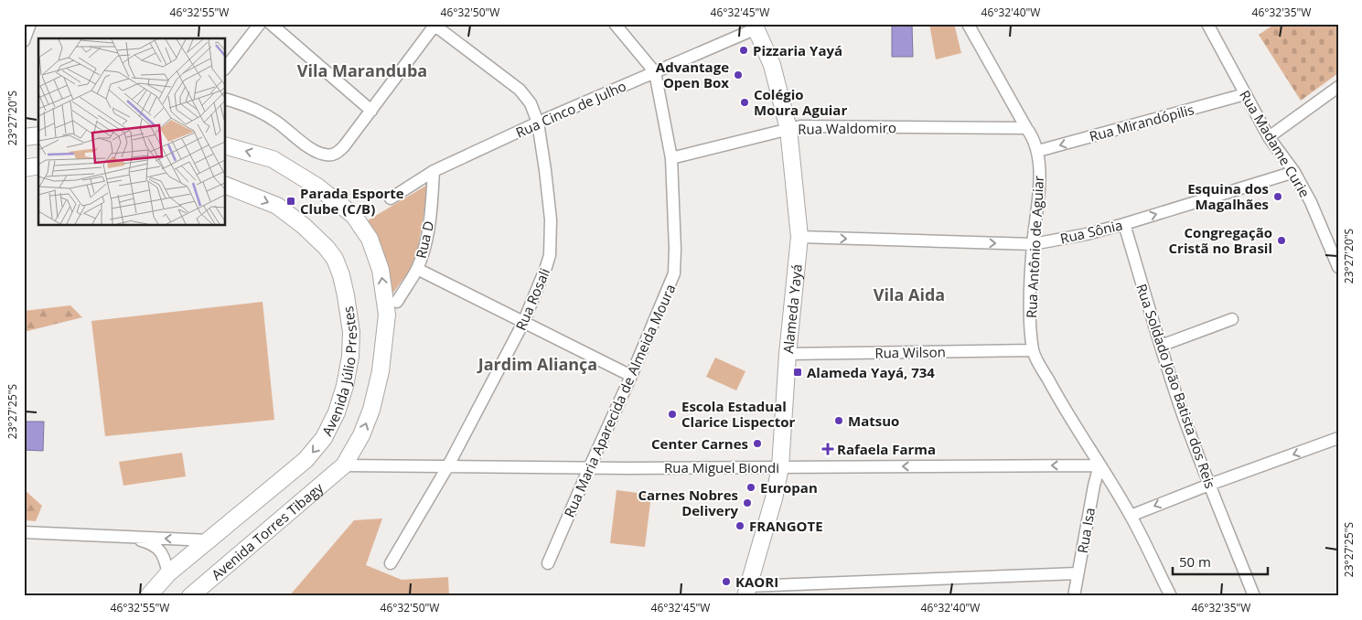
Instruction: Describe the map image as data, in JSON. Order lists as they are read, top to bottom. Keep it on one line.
{"streets":{"main road":["Alameda Yayá","Avenida Júlio Prestes","Avenida Torres Tibagy"],"street":["Rua Cinco de Julho","Rua Mirandópilis","Rua Waldomiro","Rua Madame Curie","Rua Sônia","Rua D","Rua Antônio de Aguiar","Rua Rosali","Rua Wilson","Rua Soldado João Batista dos Reis","Rua Maria Aparecida de Almeida Moura","Rua Miguel Biondi","Rua Isa"]},"crossings":[["Rua Cinco de Julho","Rua D"],["Rua Cinco de Julho","Rua Rosali"],["Rua Cinco de Julho","Alameda Yayá"],["Rua Cinco de Julho","Rua Maria Aparecida de Almeida Moura"],["Rua Mirandópilis","Rua Madame Curie"],["Rua Mirandópilis","Rua Antônio de Aguiar"],["Rua Waldomiro","Rua Antônio de Aguiar"],["Rua Waldomiro","Alameda Yayá"],["Rua Waldomiro","Rua Maria Aparecida de Almeida Moura"],["Rua Madame Curie","Rua Sônia"],["Rua Sônia","Rua Antônio de Aguiar"],["Rua Sônia","Alameda Yayá"],["Rua Sônia","Rua Soldado João Batista dos Reis"],["Rua Antônio de Aguiar","Rua Wilson"],["Rua Antônio de Aguiar","Rua Miguel Biondi"],["Rua Antônio de Aguiar","Rua Isa"],["Rua Rosali","Rua Miguel Biondi"],["Alameda Yayá","Rua Wilson"],["Alameda Yayá","Rua Miguel Biondi"],["Rua Maria Aparecida de Almeida Moura","Rua Miguel Biondi"],["Rua Miguel Biondi","Rua Isa"],["Rua Miguel Biondi","Avenida Torres Tibagy"]],"one_way":["Rua Mirandópilis","Rua Sônia","Rua Miguel Biondi"],"districts":["Vila Maranduba","Vila Aida","Jardim Aliança"],"places":{"other":["Pizzaria Yayá","Advantage Open Box","Colégio Moura Aguiar","Esquina dos Magalhães","Congregação Cristã no Brasil","Escola Estadual Clarice Lispector","Matsuo","Center Carnes","Europan","Carnes Nobres Delivery","FRANGOTE","KAORI"],"transit":["Parada Esporte Clube (C/B)","Alameda Yayá, 734"],"health":["Rafaela Farma"]},"scale_bar":"50 m","coordinates":["46°32'55\"W","46°32'50\"W","46°32'45\"W","46°32'40\"W","46°32'35\"W","23°27'20\"S","23°27'25\"S"]}
